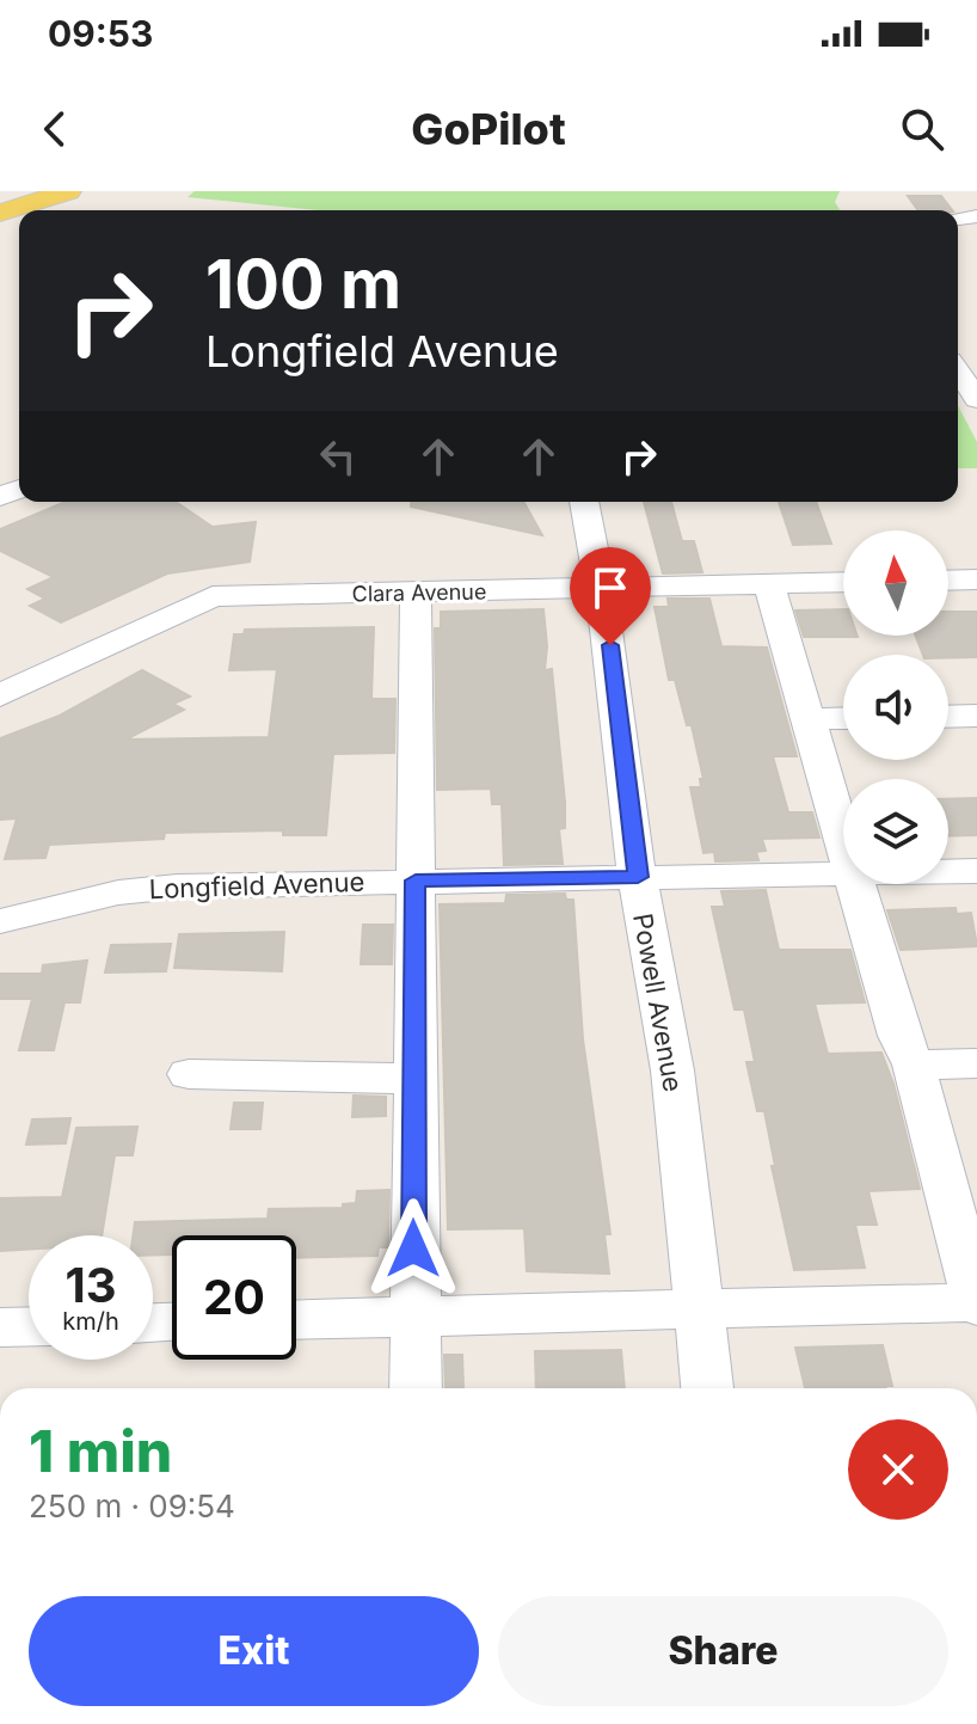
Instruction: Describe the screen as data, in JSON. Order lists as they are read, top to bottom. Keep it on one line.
{"streets":{"street":["Clara Avenue","Longfield Avenue","Powell Avenue"]},"crossings":[["Clara Avenue","Powell Avenue"],["Longfield Avenue","Powell Avenue"]],"north":"top","page":{"status":"09:53","header":"GoPilot","turn":["100 m","Longfield Avenue"],"speed":"13 km/h","limit":"20","heading":["1 min","250 m · 09:54"],"buttons":["Exit","Share"]}}
